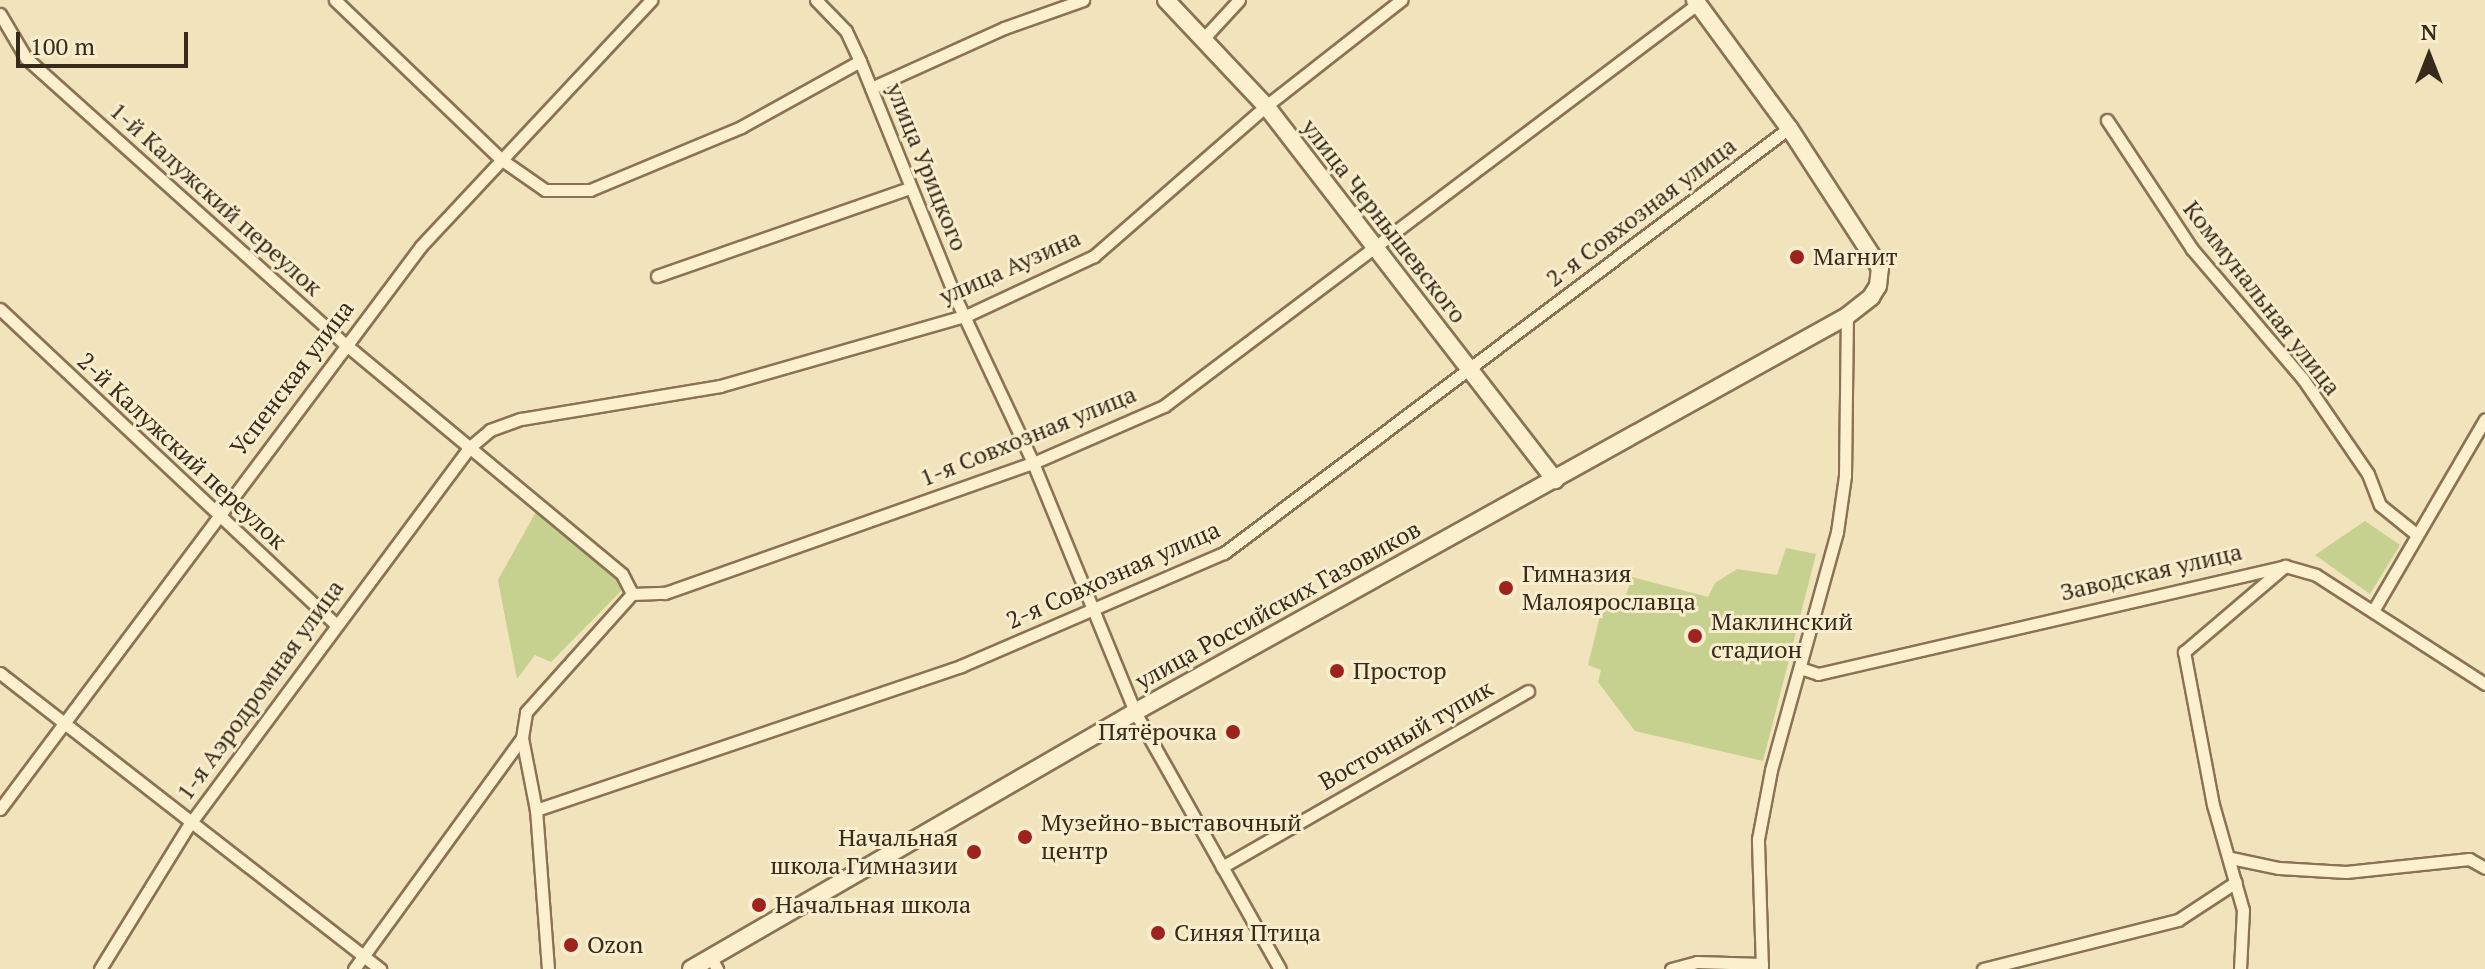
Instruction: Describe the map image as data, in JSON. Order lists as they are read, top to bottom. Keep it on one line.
{"streets":{"main road":["улица Чернышевского","улица Российских Газовиков"],"street":["улица Урицкого","1-й Калужский переулок","2-я Совхозная улица","улица Аузина","Коммунальная улица","Успенская улица","1-я Совхозная улица","2-й Калужский переулок","Заводская улица","1-я Аэродромная улица","Восточный тупик"]},"crossings":[["улица Урицкого","2-я Совхозная улица"],["улица Урицкого","улица Аузина"],["улица Урицкого","1-я Совхозная улица"],["улица Урицкого","улица Российских Газовиков"],["улица Урицкого","Восточный тупик"],["1-й Калужский переулок","улица Аузина"],["1-й Калужский переулок","Успенская улица"],["1-й Калужский переулок","1-я Совхозная улица"],["1-й Калужский переулок","1-я Аэродромная улица"],["2-я Совхозная улица","улица Чернышевского"],["2-я Совхозная улица","улица Российских Газовиков"],["улица Чернышевского","улица Аузина"],["улица Чернышевского","1-я Совхозная улица"],["улица Чернышевского","улица Российских Газовиков"],["улица Аузина","1-я Аэродромная улица"],["Успенская улица","2-й Калужский переулок"],["2-й Калужский переулок","1-я Аэродромная улица"]],"places":["Магнит","Гимназия Малоярославца","Маклинский стадион","Простор","Пятёрочка","Музейно-выставочный центр","Начальная школа Гимназии","Начальная школа","Синяя Птица","Ozon"],"scale_bar":"100 m","north":"top"}
